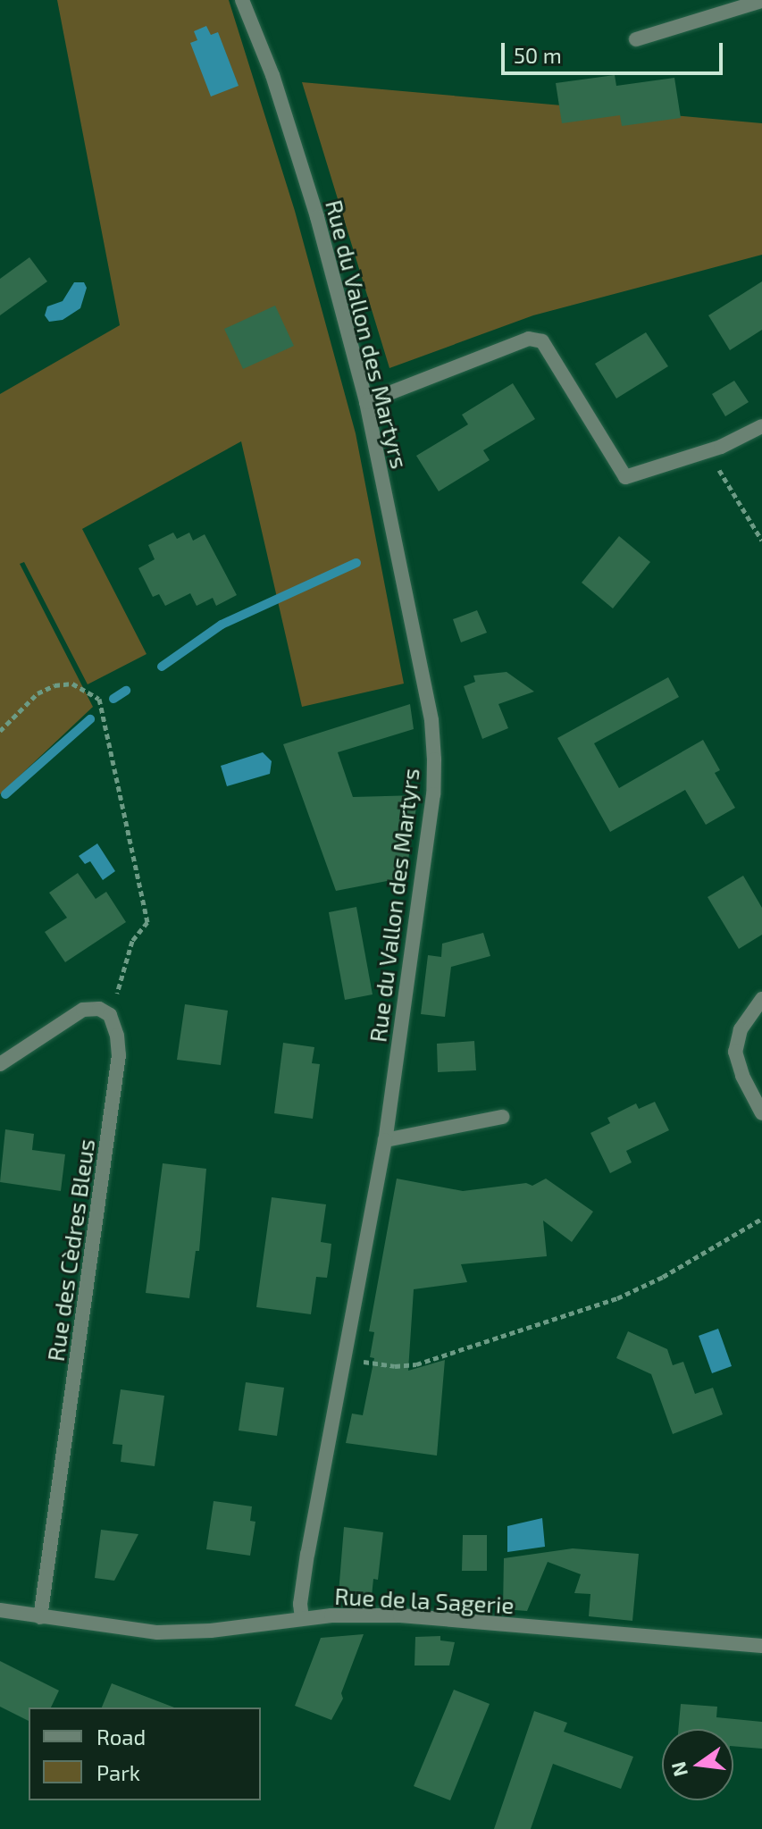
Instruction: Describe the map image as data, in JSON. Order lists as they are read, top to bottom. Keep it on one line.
{"streets":{"street":["Rue du Vallon des Martyrs","Rue des Cèdres Bleus","Rue de la Sagerie"]},"crossings":[["Rue du Vallon des Martyrs","Rue de la Sagerie"],["Rue des Cèdres Bleus","Rue de la Sagerie"]],"legend":["Road","Park"],"scale_bar":"50 m","north":"left"}
